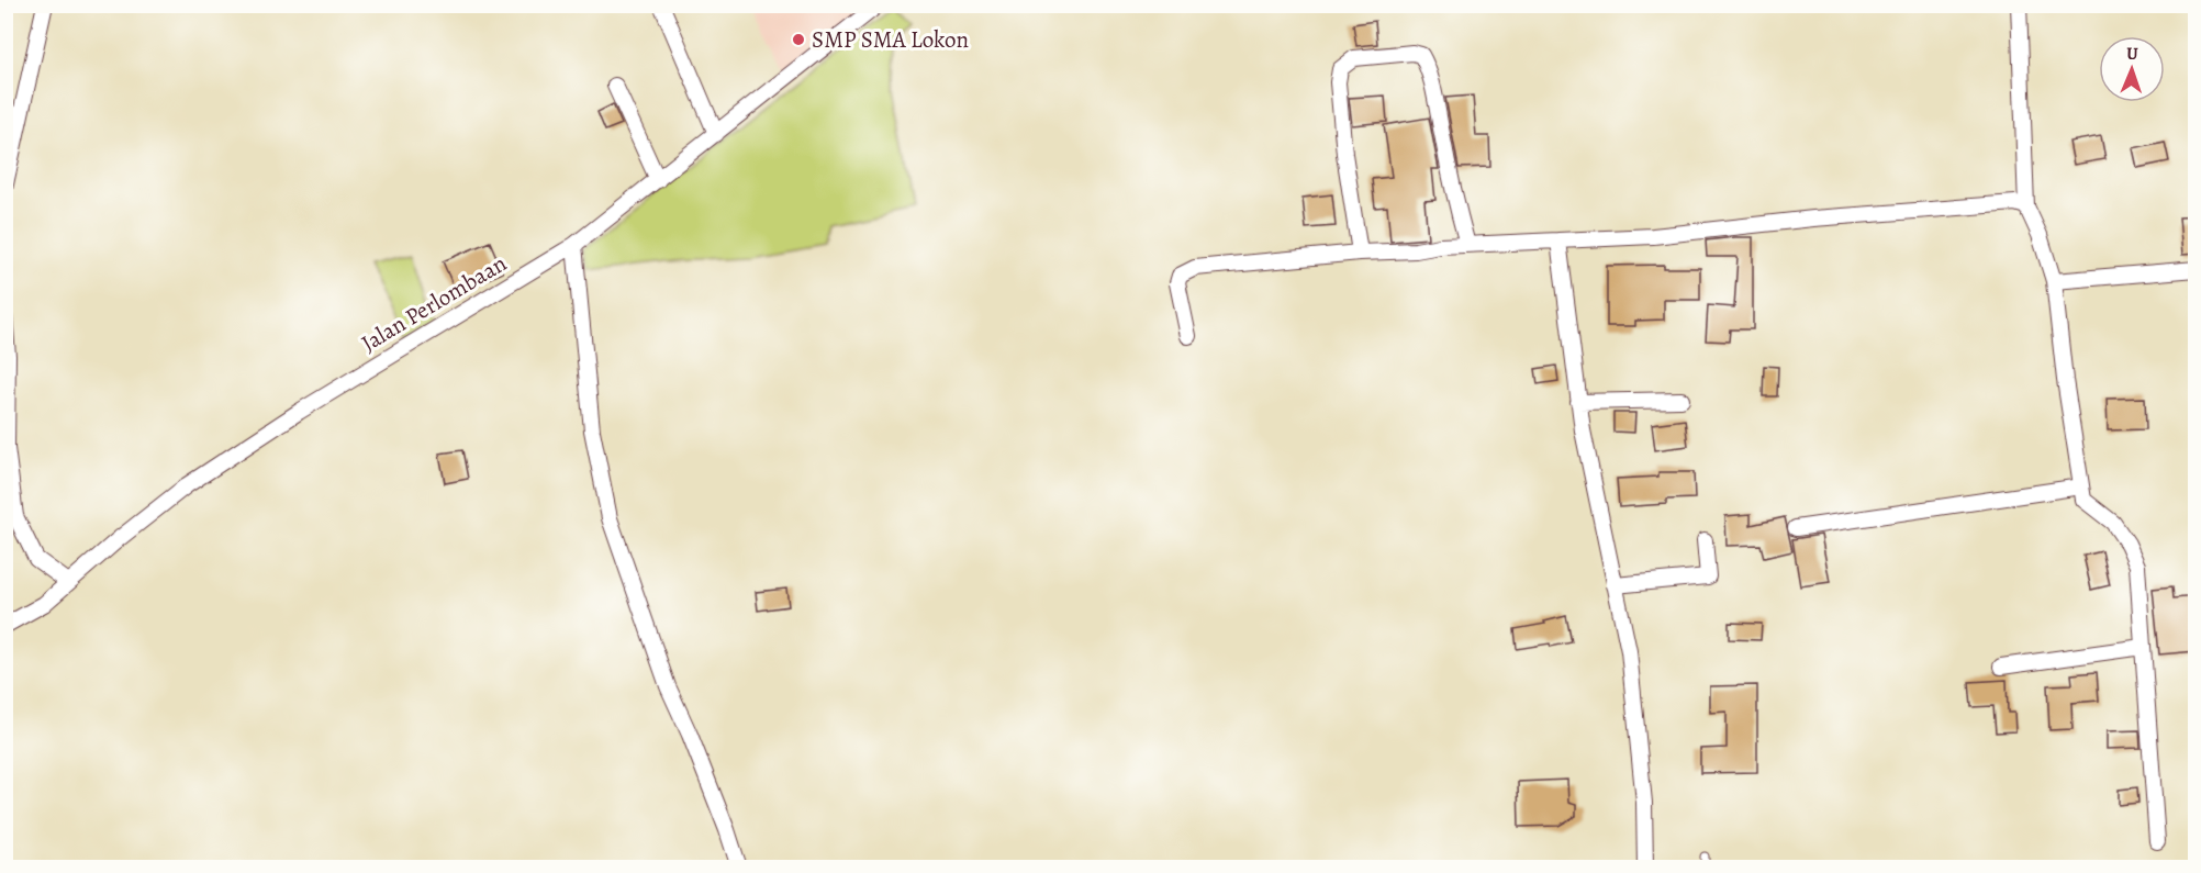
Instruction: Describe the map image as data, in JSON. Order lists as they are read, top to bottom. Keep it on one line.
{"streets":{"street":["Jalan Perlombaan"]},"places":["SMP SMA Lokon"],"north":"top"}
